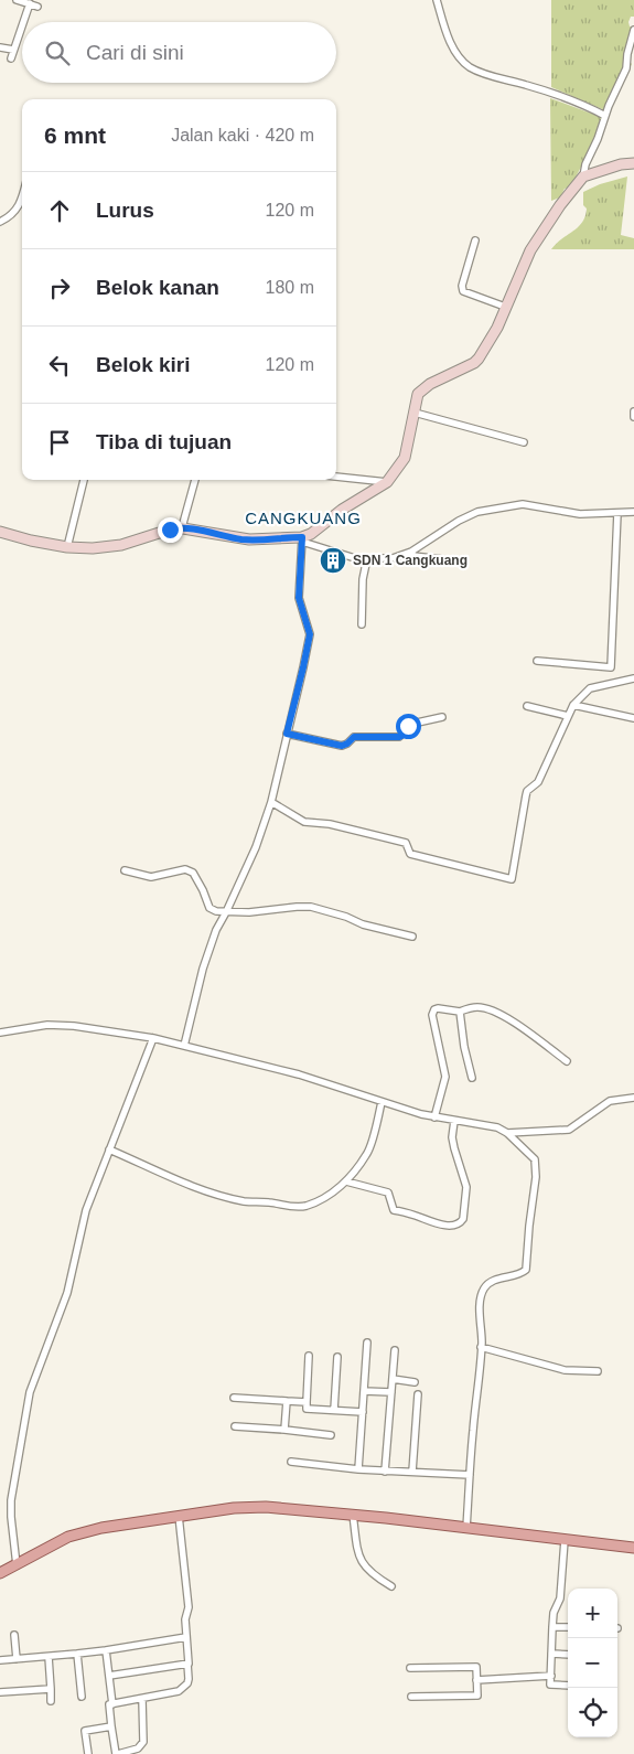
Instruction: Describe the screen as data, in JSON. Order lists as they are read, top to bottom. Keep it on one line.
{"districts":["CANGKUANG"],"places":{"building":["SDN 1 Cangkuang"]},"page":{"search":"Cari di sini","heading":["6 mnt","Jalan kaki · 420 m"],"list":[["Lurus","120 m"],["Belok kanan","180 m"],["Belok kiri","120 m"],"Tiba di tujuan"],"map_buttons":["+","−"]}}
